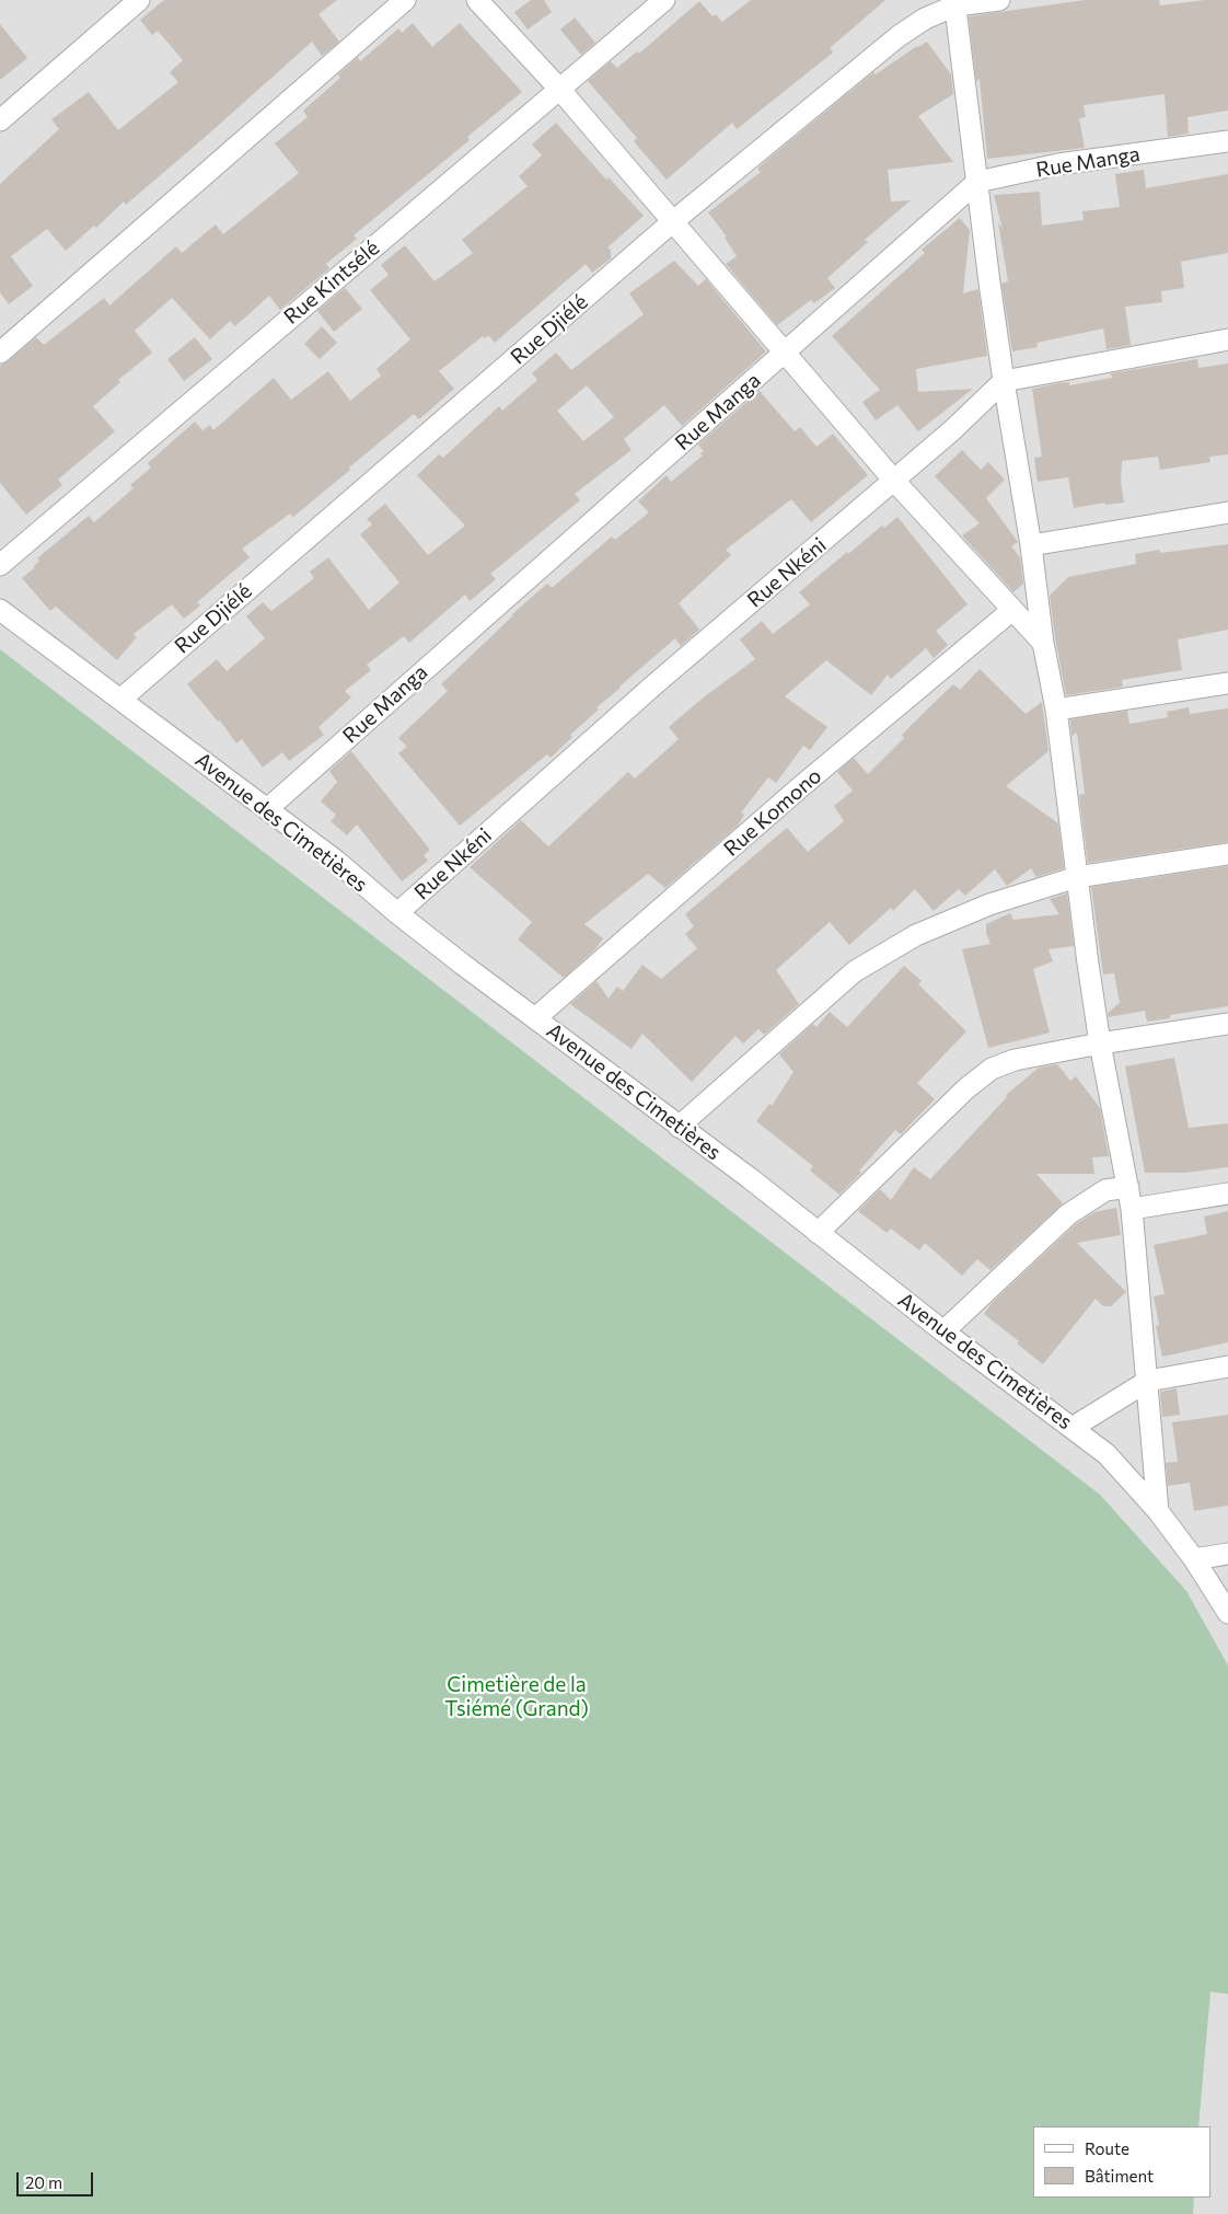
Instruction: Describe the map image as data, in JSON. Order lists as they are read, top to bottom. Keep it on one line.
{"streets":{"street":["Rue Manga","Rue Kintsélé","Rue Djiélé","Rue Nkéni","Rue Komono","Avenue des Cimetières"]},"crossings":[["Rue Manga","Avenue des Cimetières"],["Rue Djiélé","Avenue des Cimetières"],["Rue Nkéni","Avenue des Cimetières"],["Rue Komono","Avenue des Cimetières"]],"parks":["Cimetière de la Tsiémé (Grand)"],"legend":["Route","Bâtiment"],"scale_bar":"20 m"}
